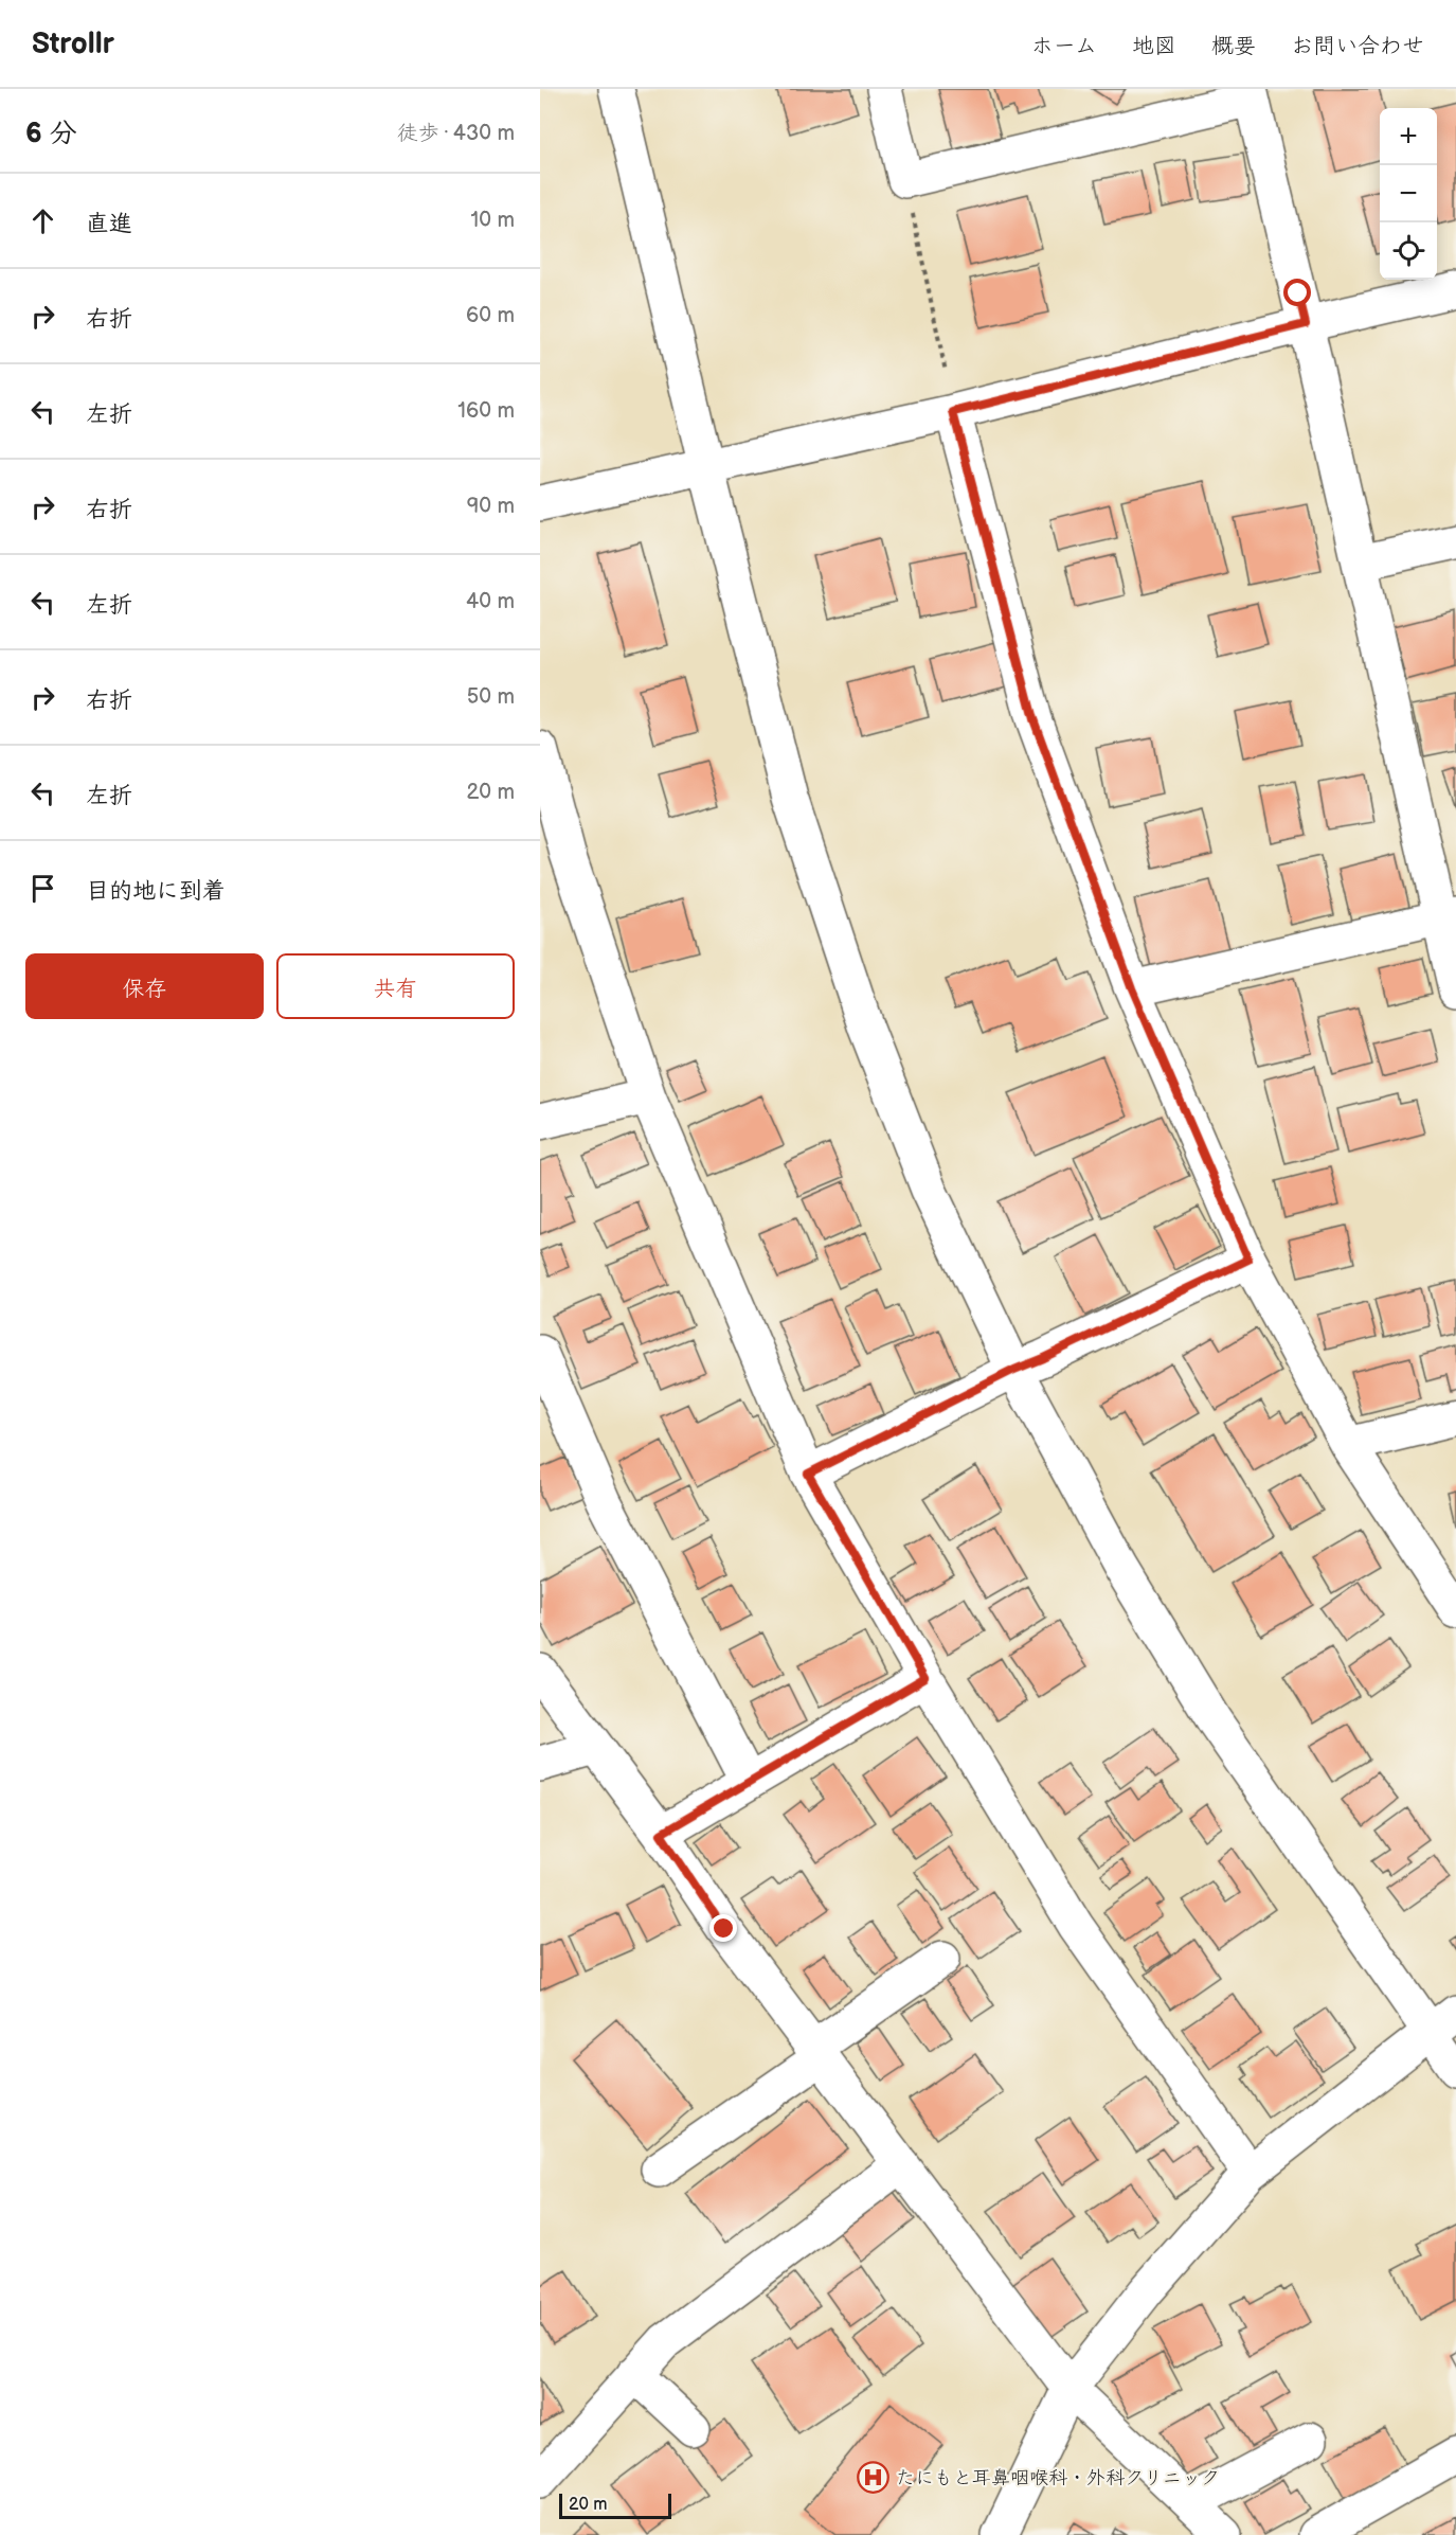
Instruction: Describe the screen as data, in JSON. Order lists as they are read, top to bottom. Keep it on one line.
{"places":{"hospital":["たにもと耳鼻咽喉科・外科クリニック"]},"scale_bar":"20 m","page":{"header":"Strollr","nav":["ホーム","地図","概要","お問い合わせ"],"heading":["6 分","徒歩 · 430 m"],"map_buttons":["+","−"],"list":[["直進","10 m"],["右折","60 m"],["左折","160 m"],["右折","90 m"],["左折","40 m"],["右折","50 m"],["左折","20 m"],"目的地に到着"],"buttons":["保存","共有"],"scale":"20 m"}}
